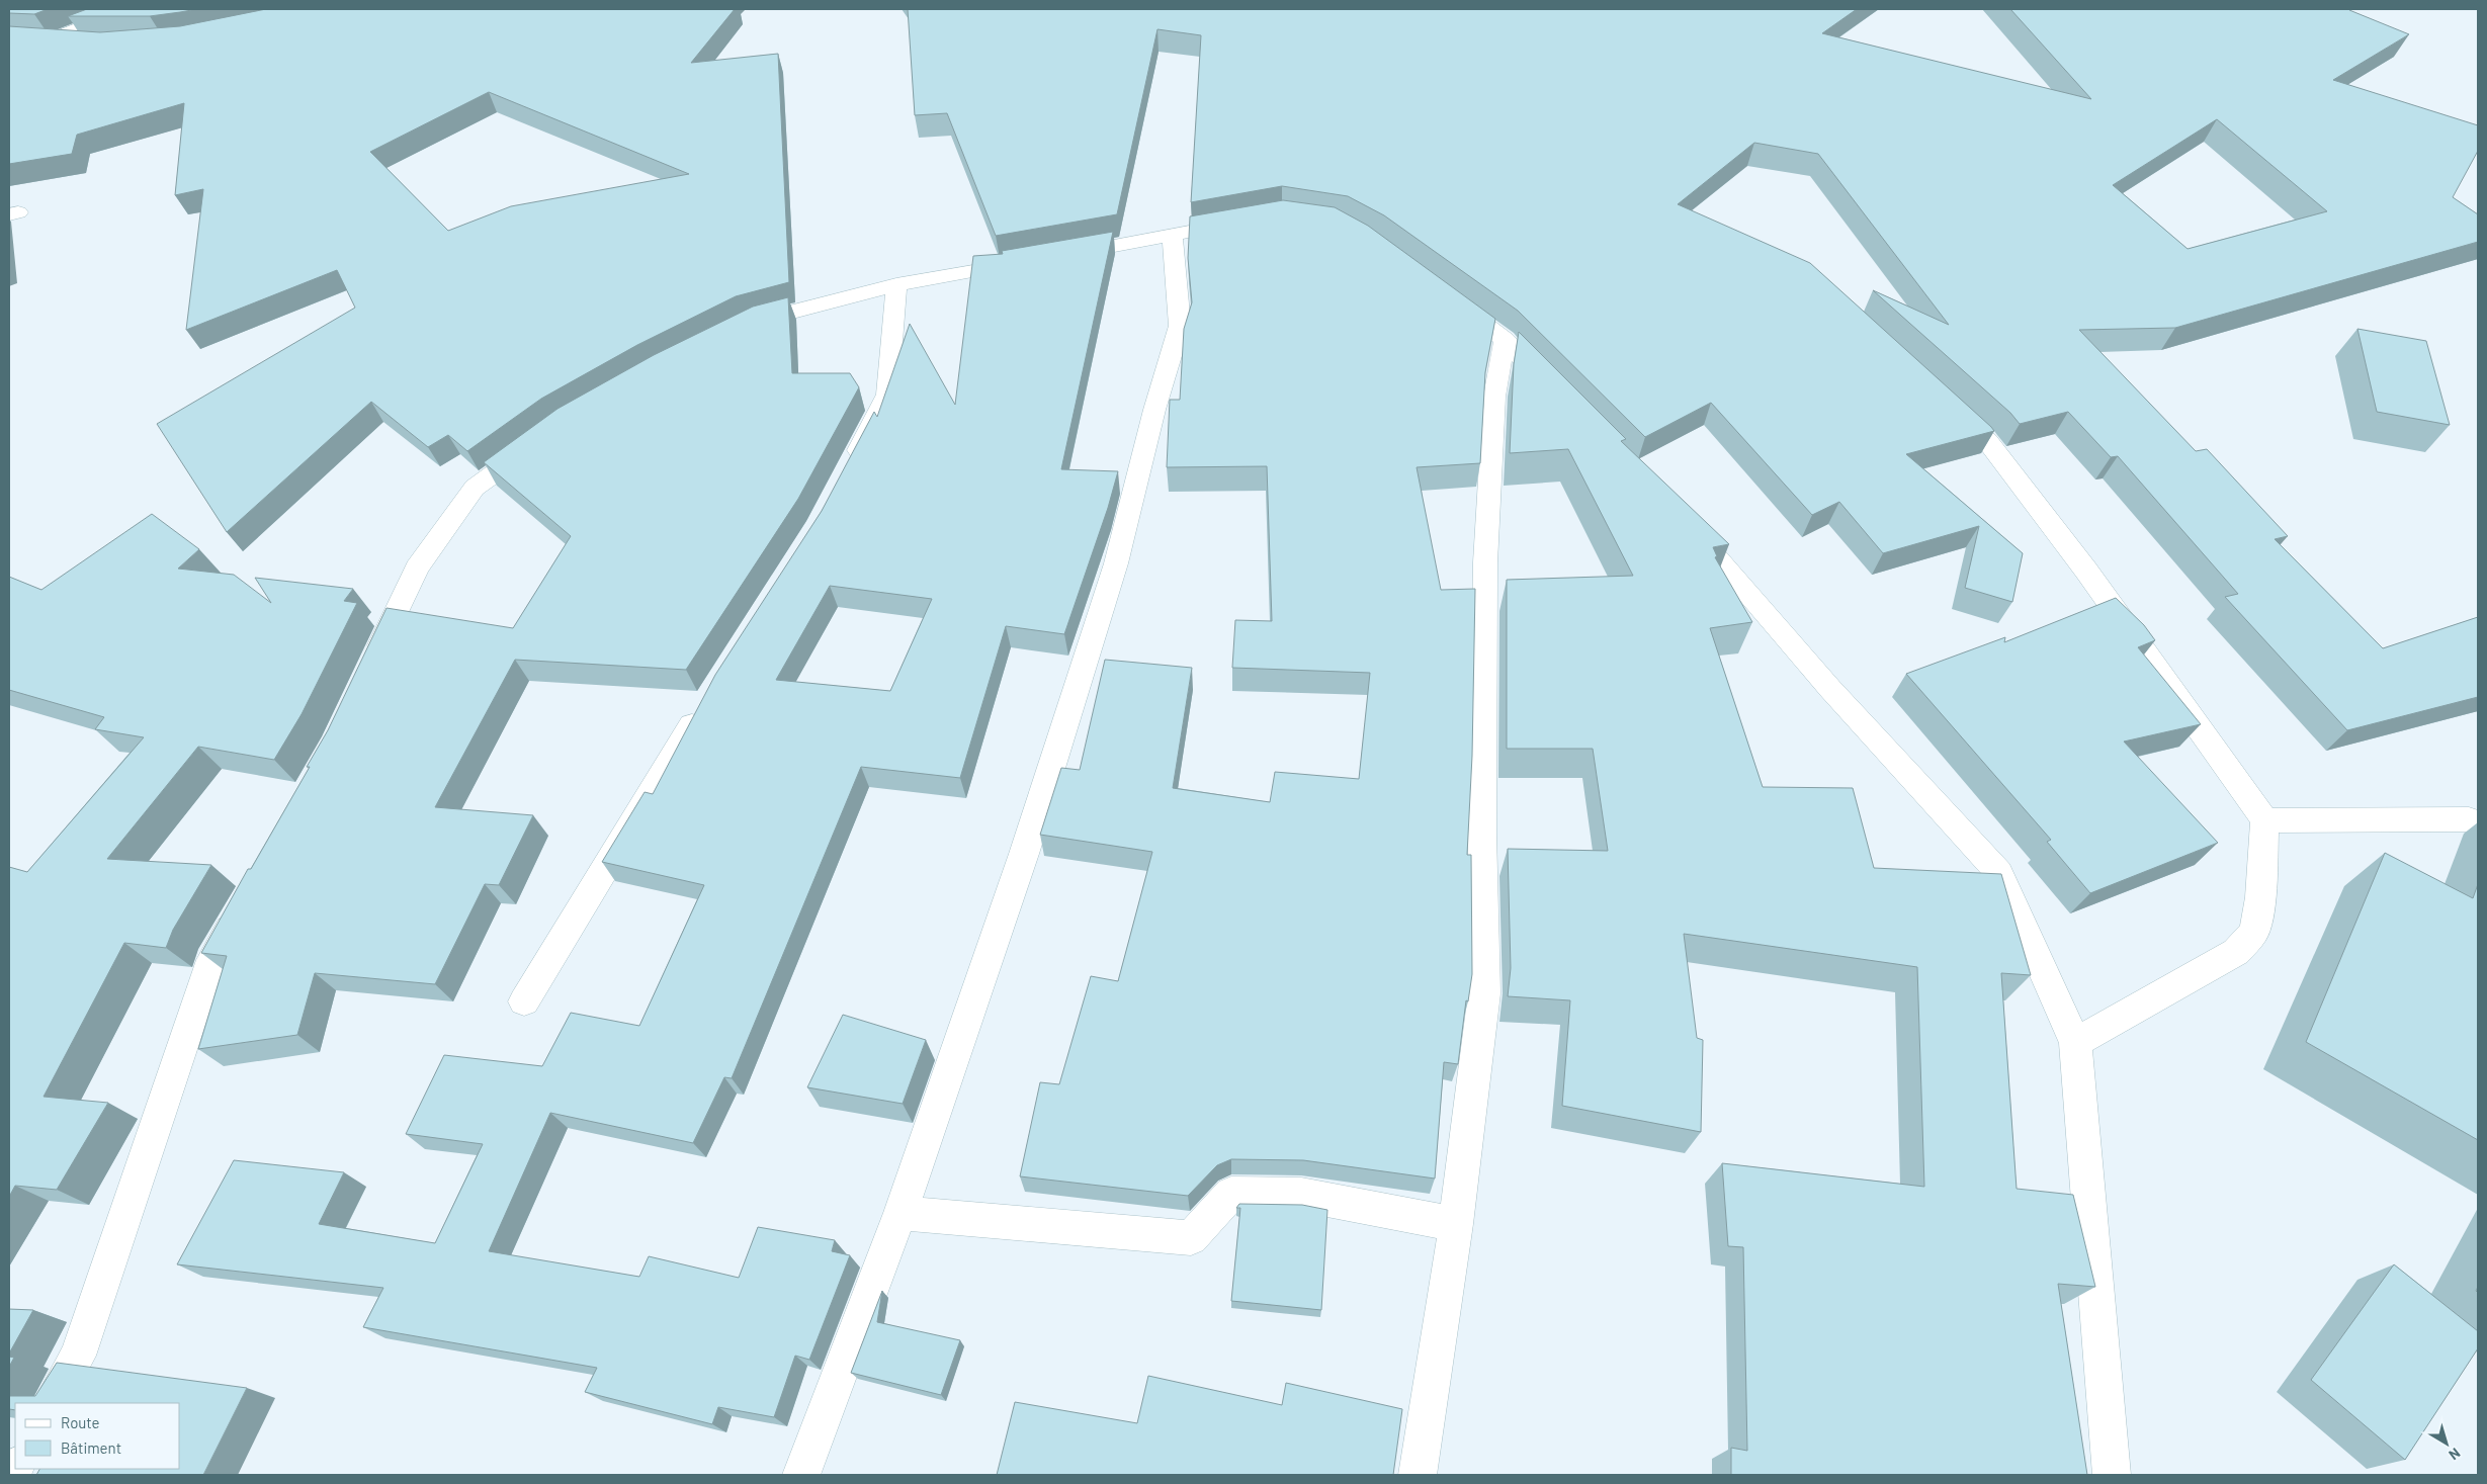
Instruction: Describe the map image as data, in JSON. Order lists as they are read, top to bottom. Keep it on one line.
{"legend":["Route","Bâtiment"],"north":"bottom right"}
